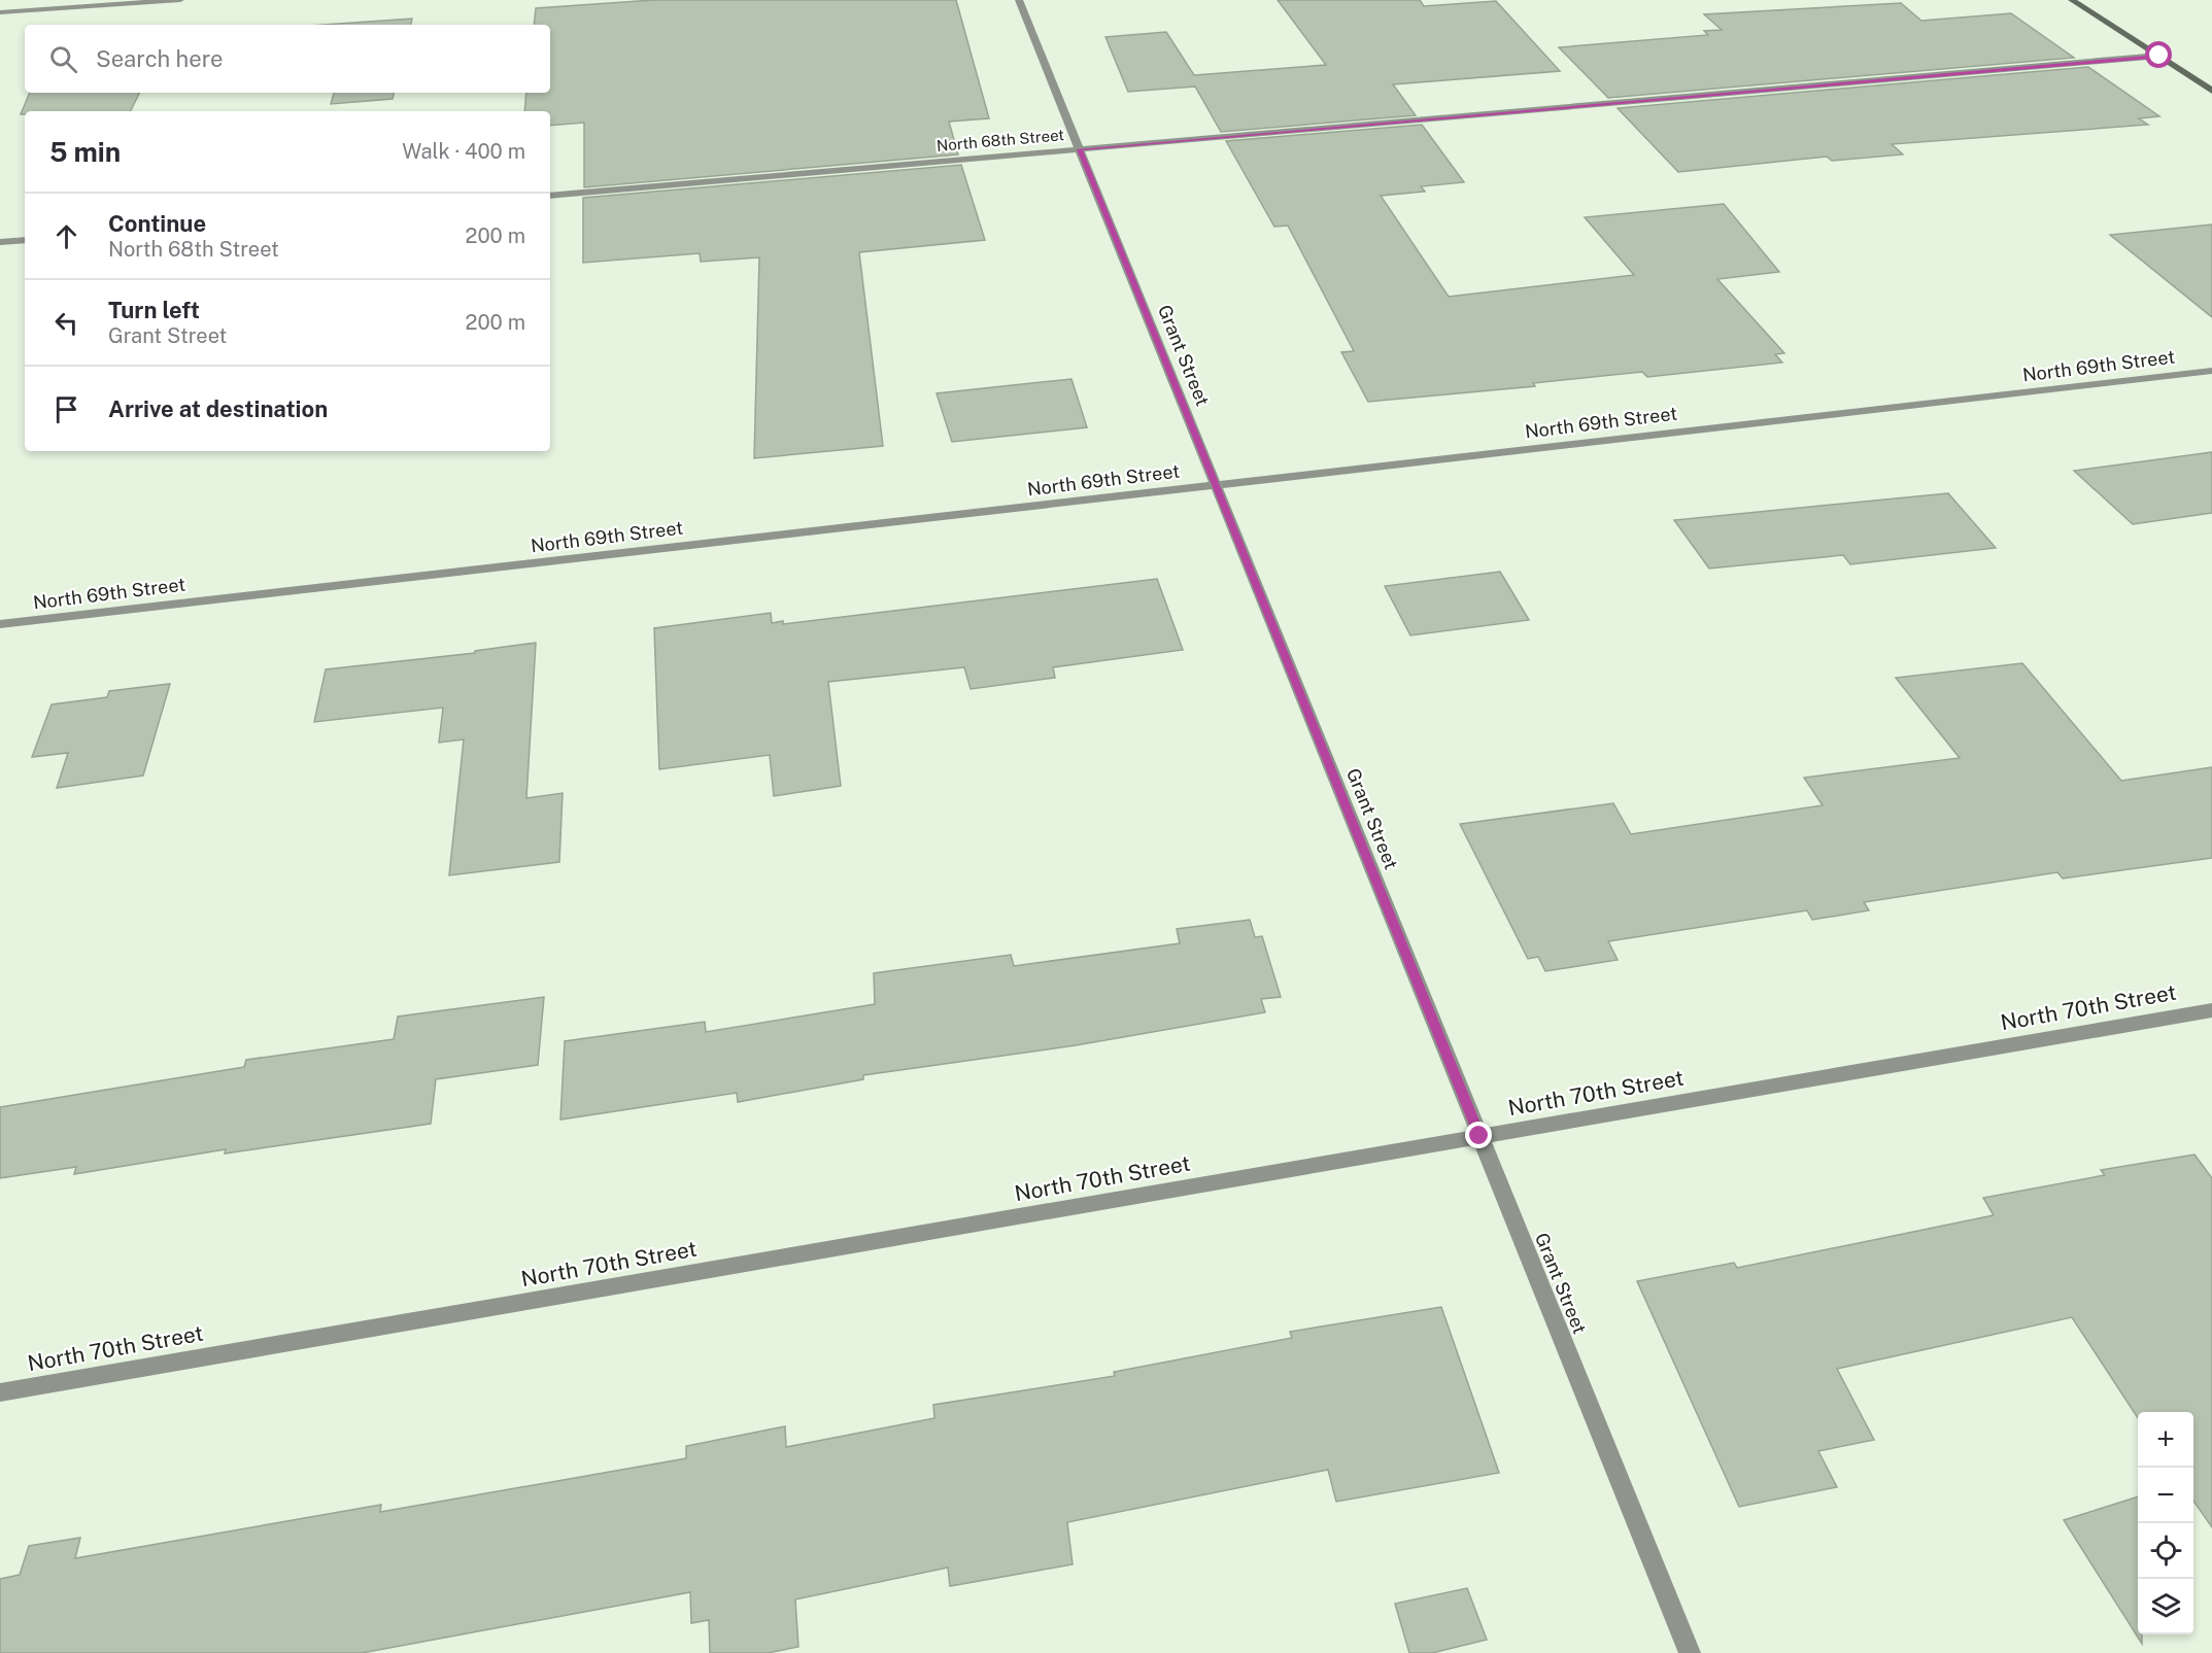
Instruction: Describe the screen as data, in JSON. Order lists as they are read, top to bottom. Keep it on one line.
{"streets":{"street":["North 68th Street","Grant Street","North 69th Street","North 70th Street"]},"crossings":[["North 68th Street","Grant Street"],["Grant Street","North 69th Street"],["Grant Street","North 70th Street"]],"page":{"search":"Search here","heading":["5 min","Walk · 400 m"],"list":[["Continue","North 68th Street","200 m"],["Turn left","Grant Street","200 m"],"Arrive at destination"],"map_buttons":["+","−"]}}
